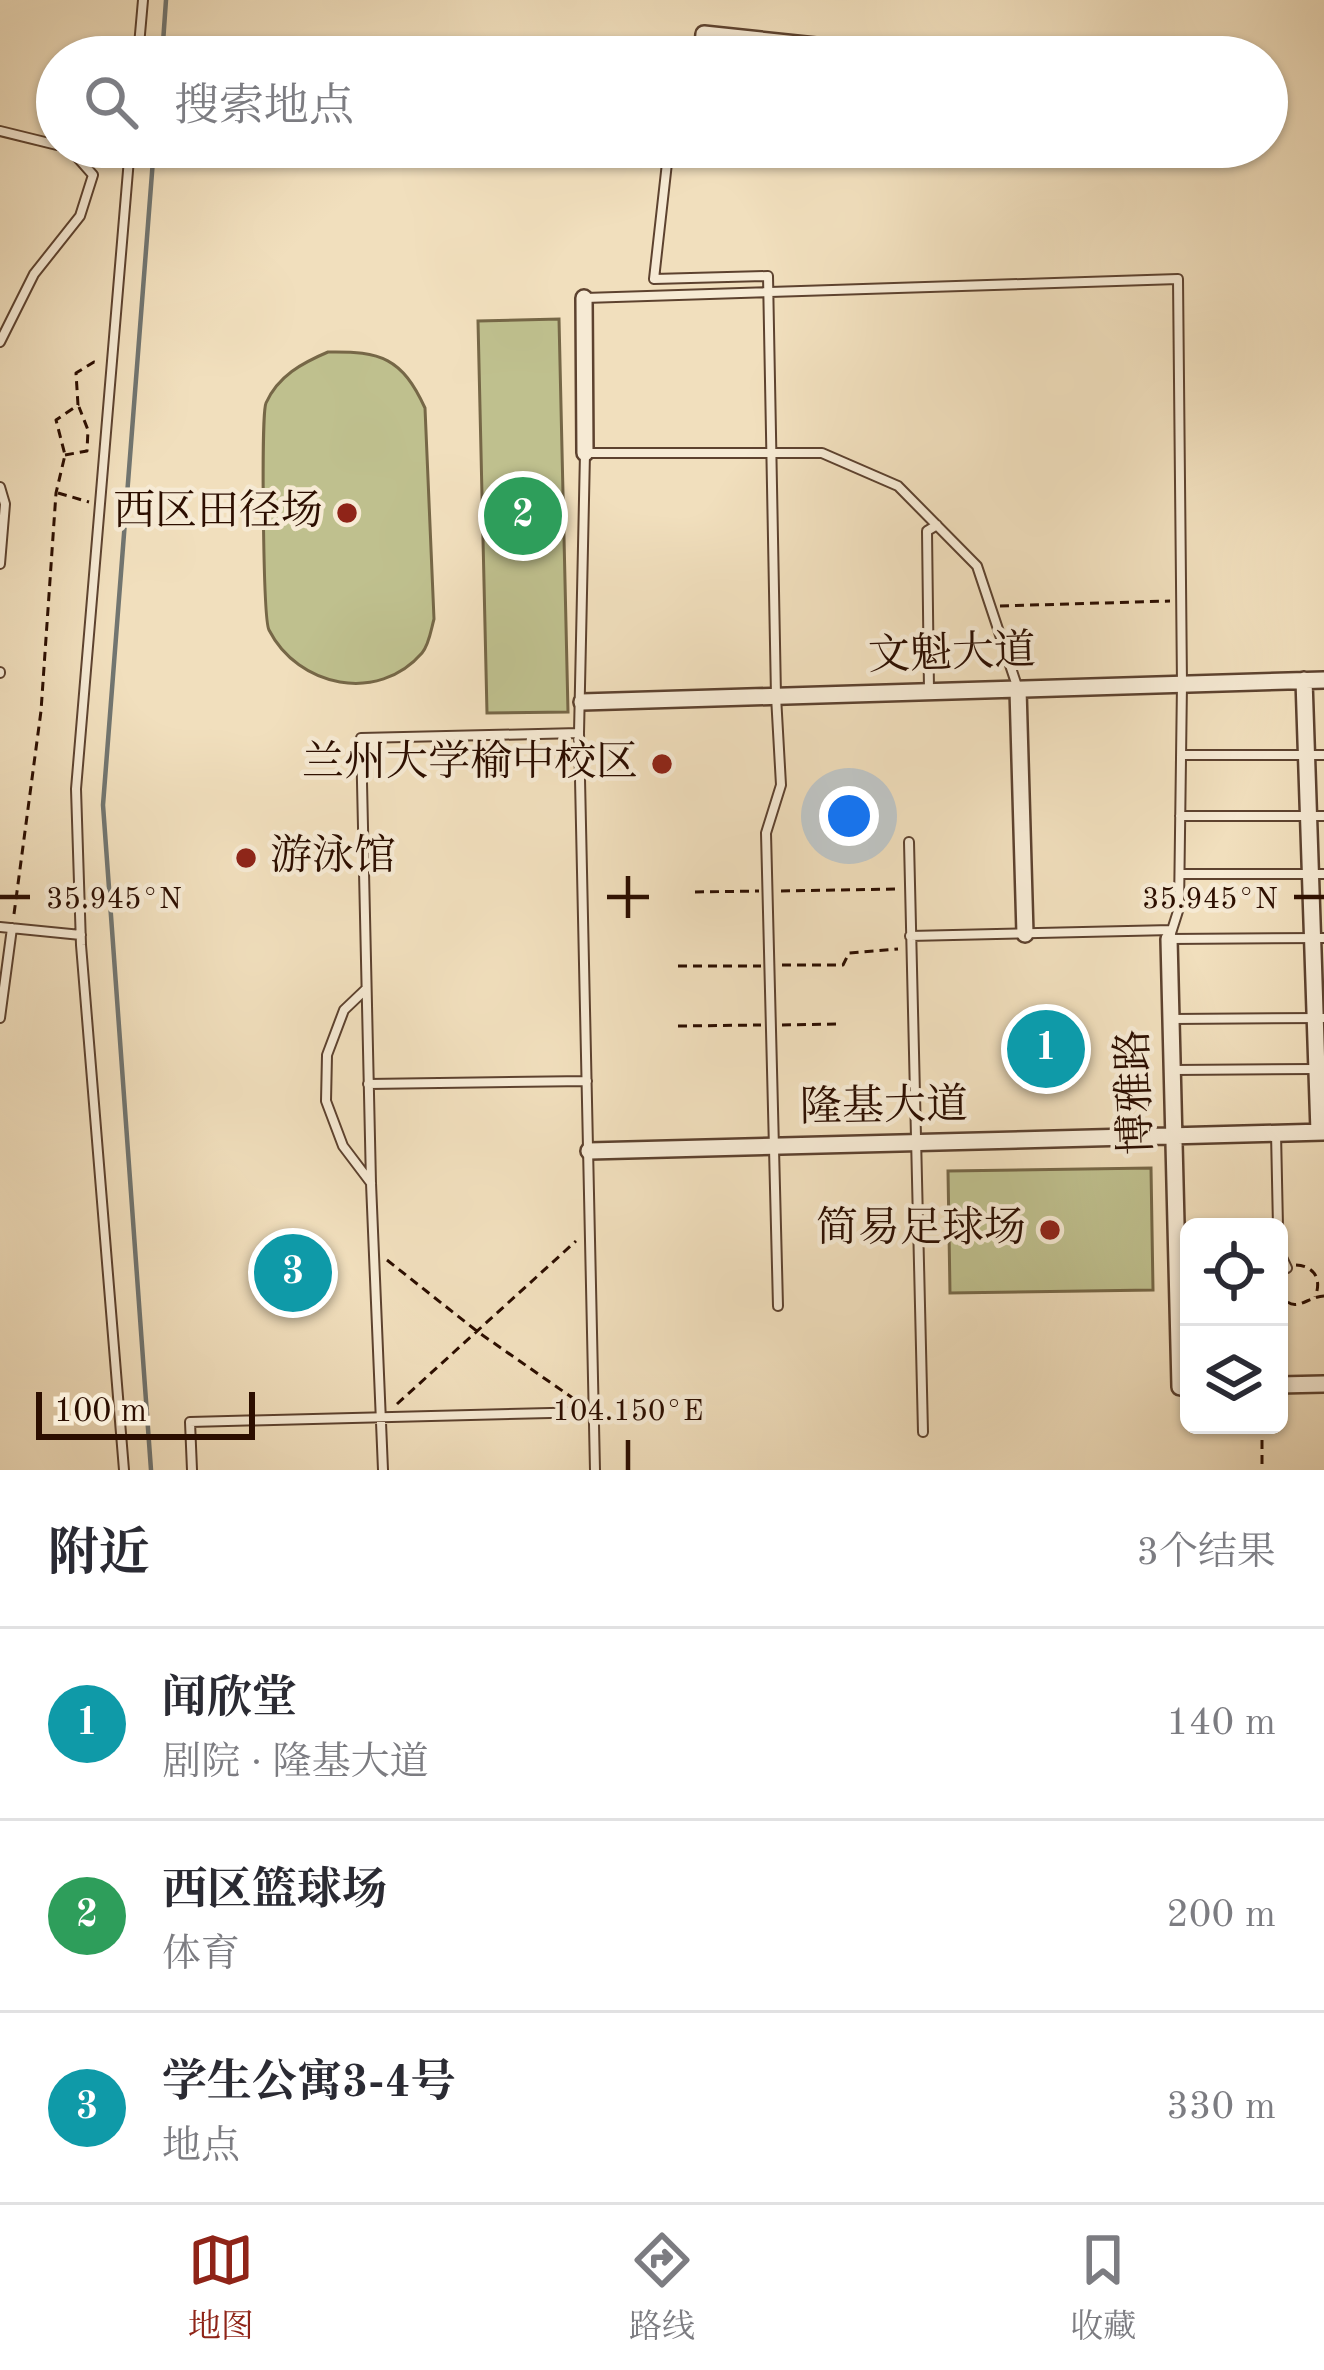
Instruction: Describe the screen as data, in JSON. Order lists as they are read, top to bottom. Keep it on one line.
{"streets":{"street":["文魁大道","博雅路","隆基大道"]},"crossings":[["博雅路","隆基大道"]],"places":["西区田径场","兰州大学榆中校区","游泳馆","简易足球场"],"scale_bar":"100 m","page":{"search":"搜索地点","pins":["2","1","3"],"scale":"100 m","heading":["附近","3个结果"],"list":[{"mark":"1","name":"闻欣堂","note":"剧院 · 隆基大道","value":"140 m"},{"mark":"2","name":"西区篮球场","note":"体育","value":"200 m"},{"mark":"3","name":"学生公寓3-4号","note":"地点","value":"330 m"}],"nav":["地图","路线","收藏"]},"coordinates":["35.945°N","104.150°E"]}
